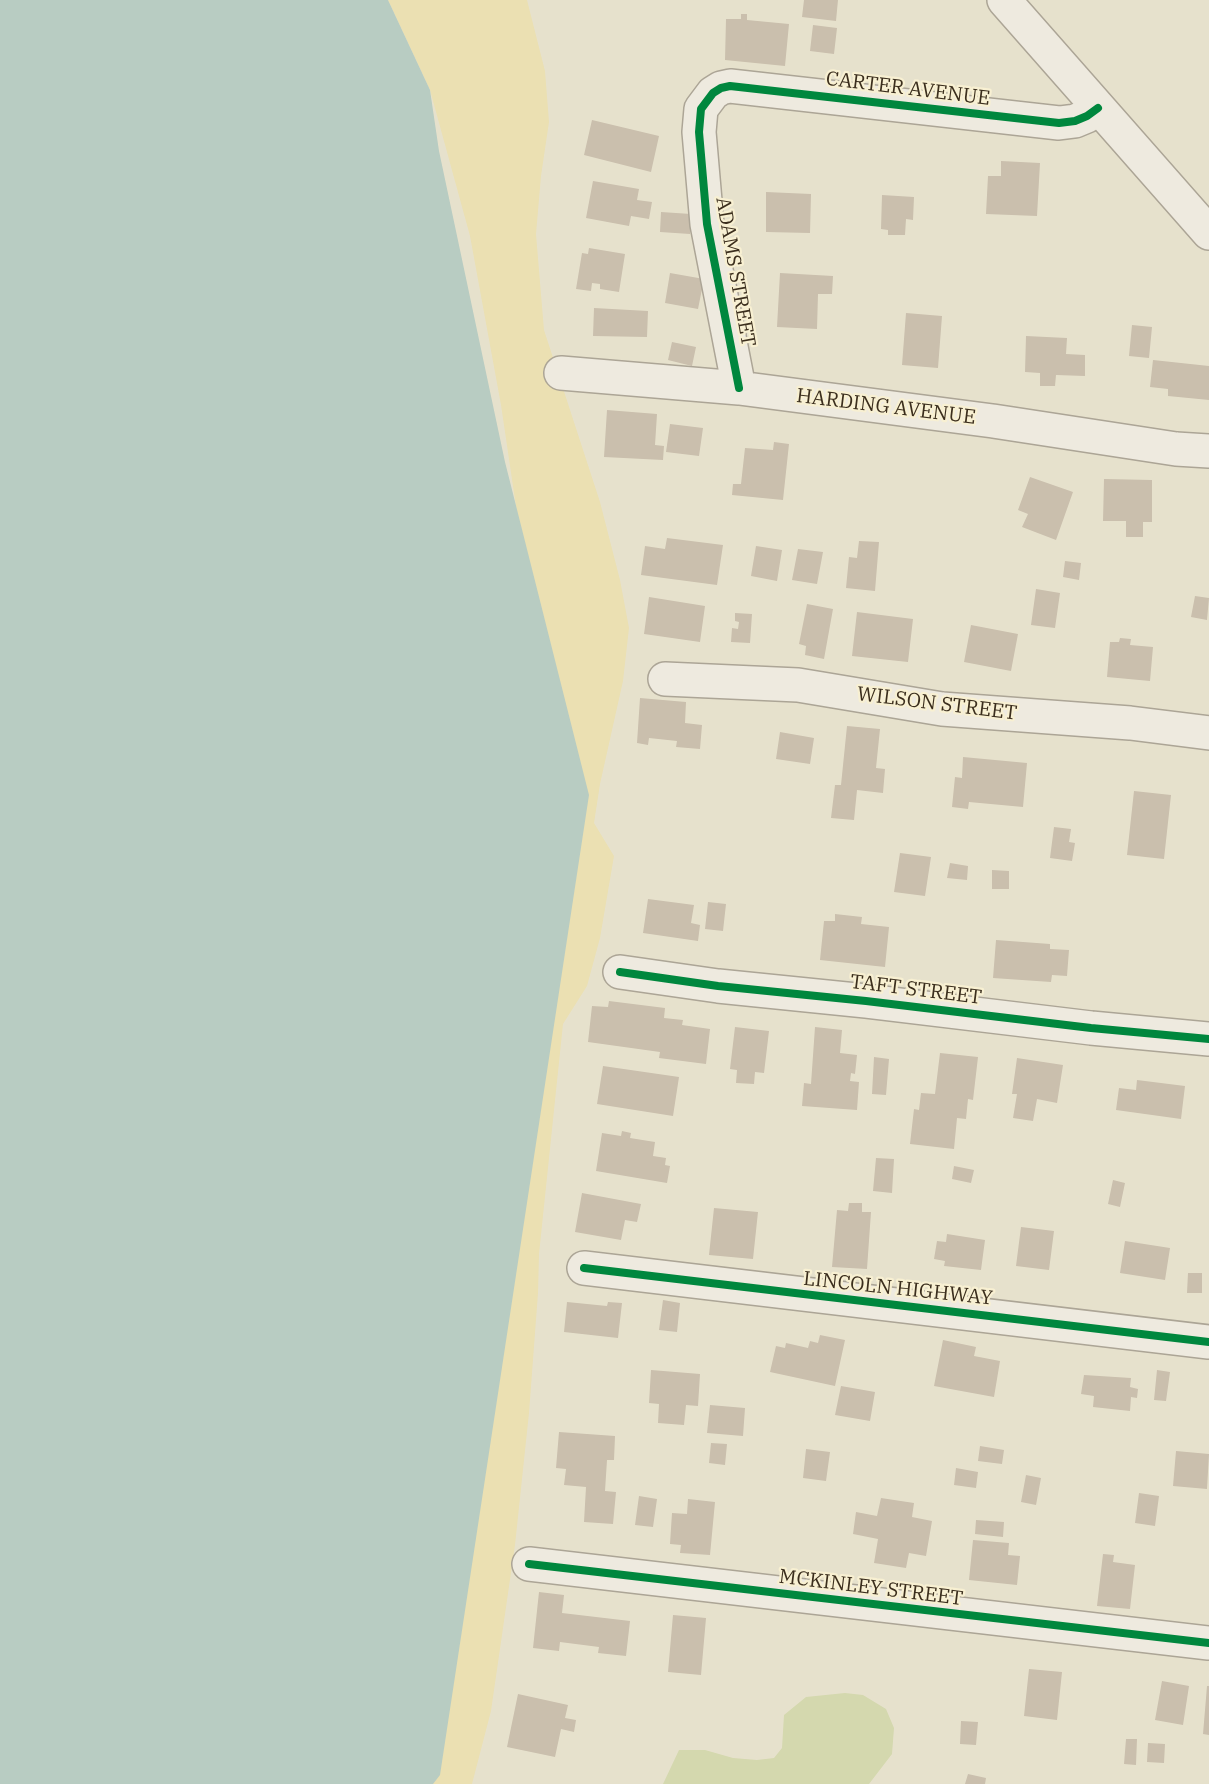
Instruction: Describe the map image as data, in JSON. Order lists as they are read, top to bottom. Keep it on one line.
{"streets":{"street":["CARTER AVENUE","ADAMS STREET","HARDING AVENUE","WILSON STREET","TAFT STREET","LINCOLN HIGHWAY","MCKINLEY STREET"]},"crossings":[["CARTER AVENUE","ADAMS STREET"],["ADAMS STREET","HARDING AVENUE"]]}
